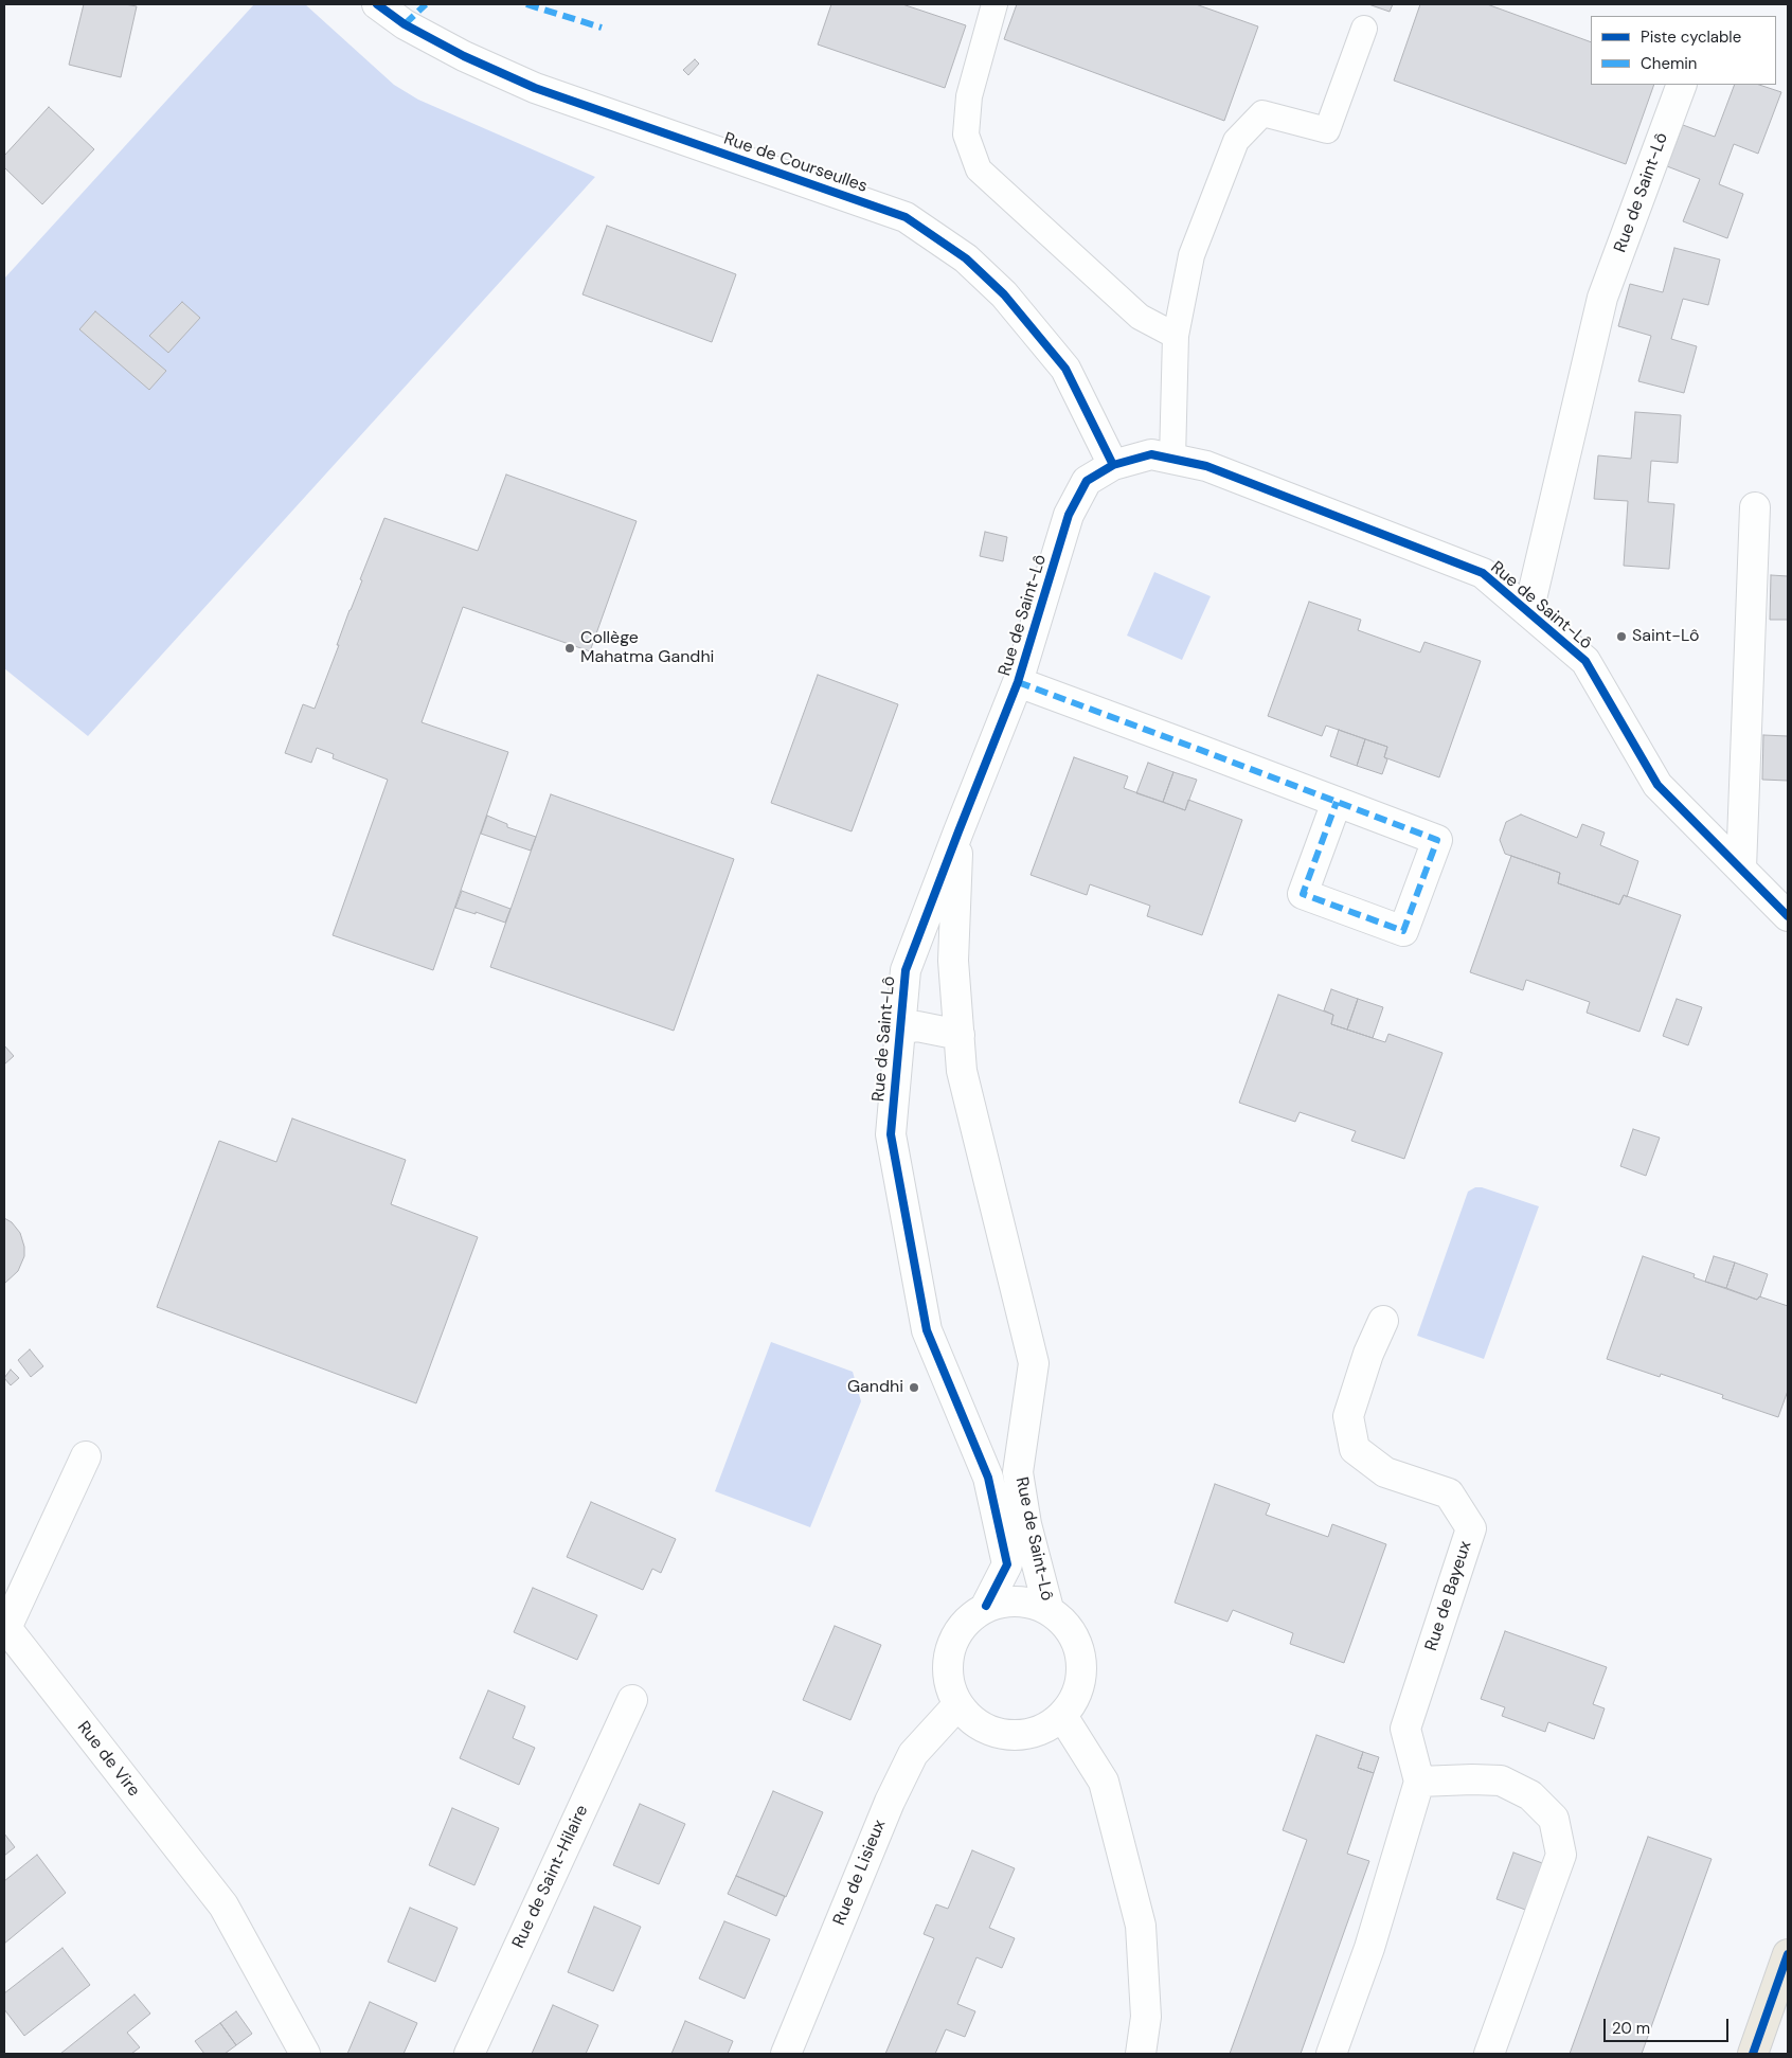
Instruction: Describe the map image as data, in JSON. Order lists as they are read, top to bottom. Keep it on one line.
{"streets":{"street":["Rue de Courseulles","Rue de Saint-Lô","Rue de Bayeux","Rue de Vire","Rue de Lisieux","Rue de Saint-Hilaire"]},"crossings":[["Rue de Courseulles","Rue de Saint-Lô"],["Rue de Saint-Lô","Rue de Lisieux"]],"places":["Saint-Lô","Collège Mahatma Gandhi","Gandhi"],"legend":["Piste cyclable","Chemin"],"scale_bar":"20 m"}
